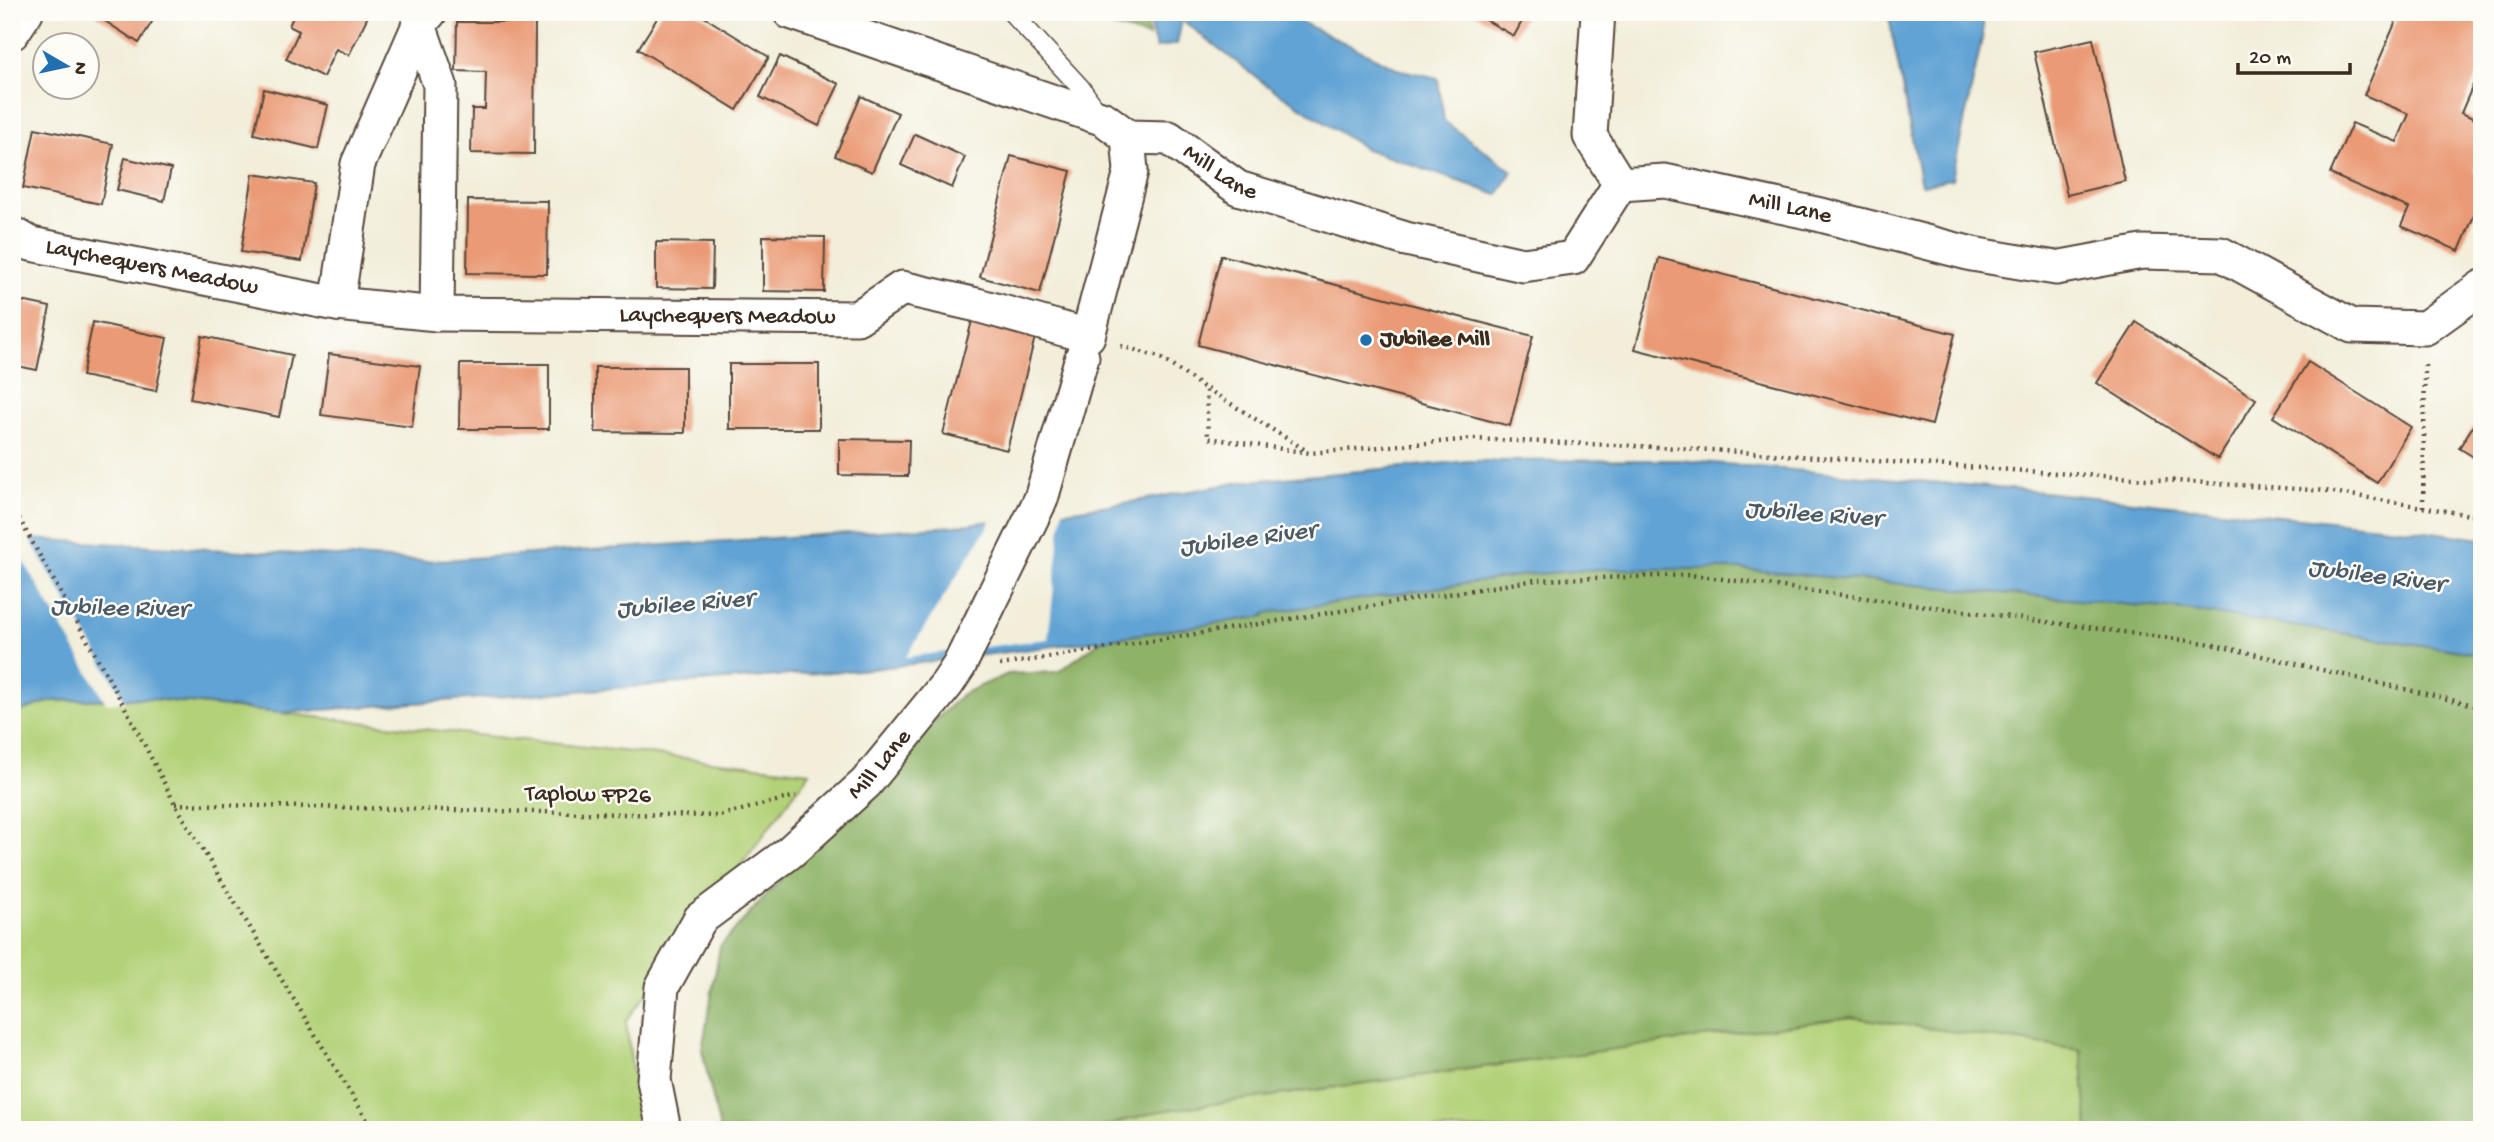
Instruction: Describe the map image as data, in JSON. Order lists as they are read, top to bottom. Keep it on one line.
{"streets":{"street":["Mill Lane","Laychequers Meadow"],"path":["Taplow FP26"]},"crossings":[["Mill Lane","Laychequers Meadow"]],"water":["Jubilee River"],"places":["Jubilee Mill"],"scale_bar":"20 m","north":"right"}
